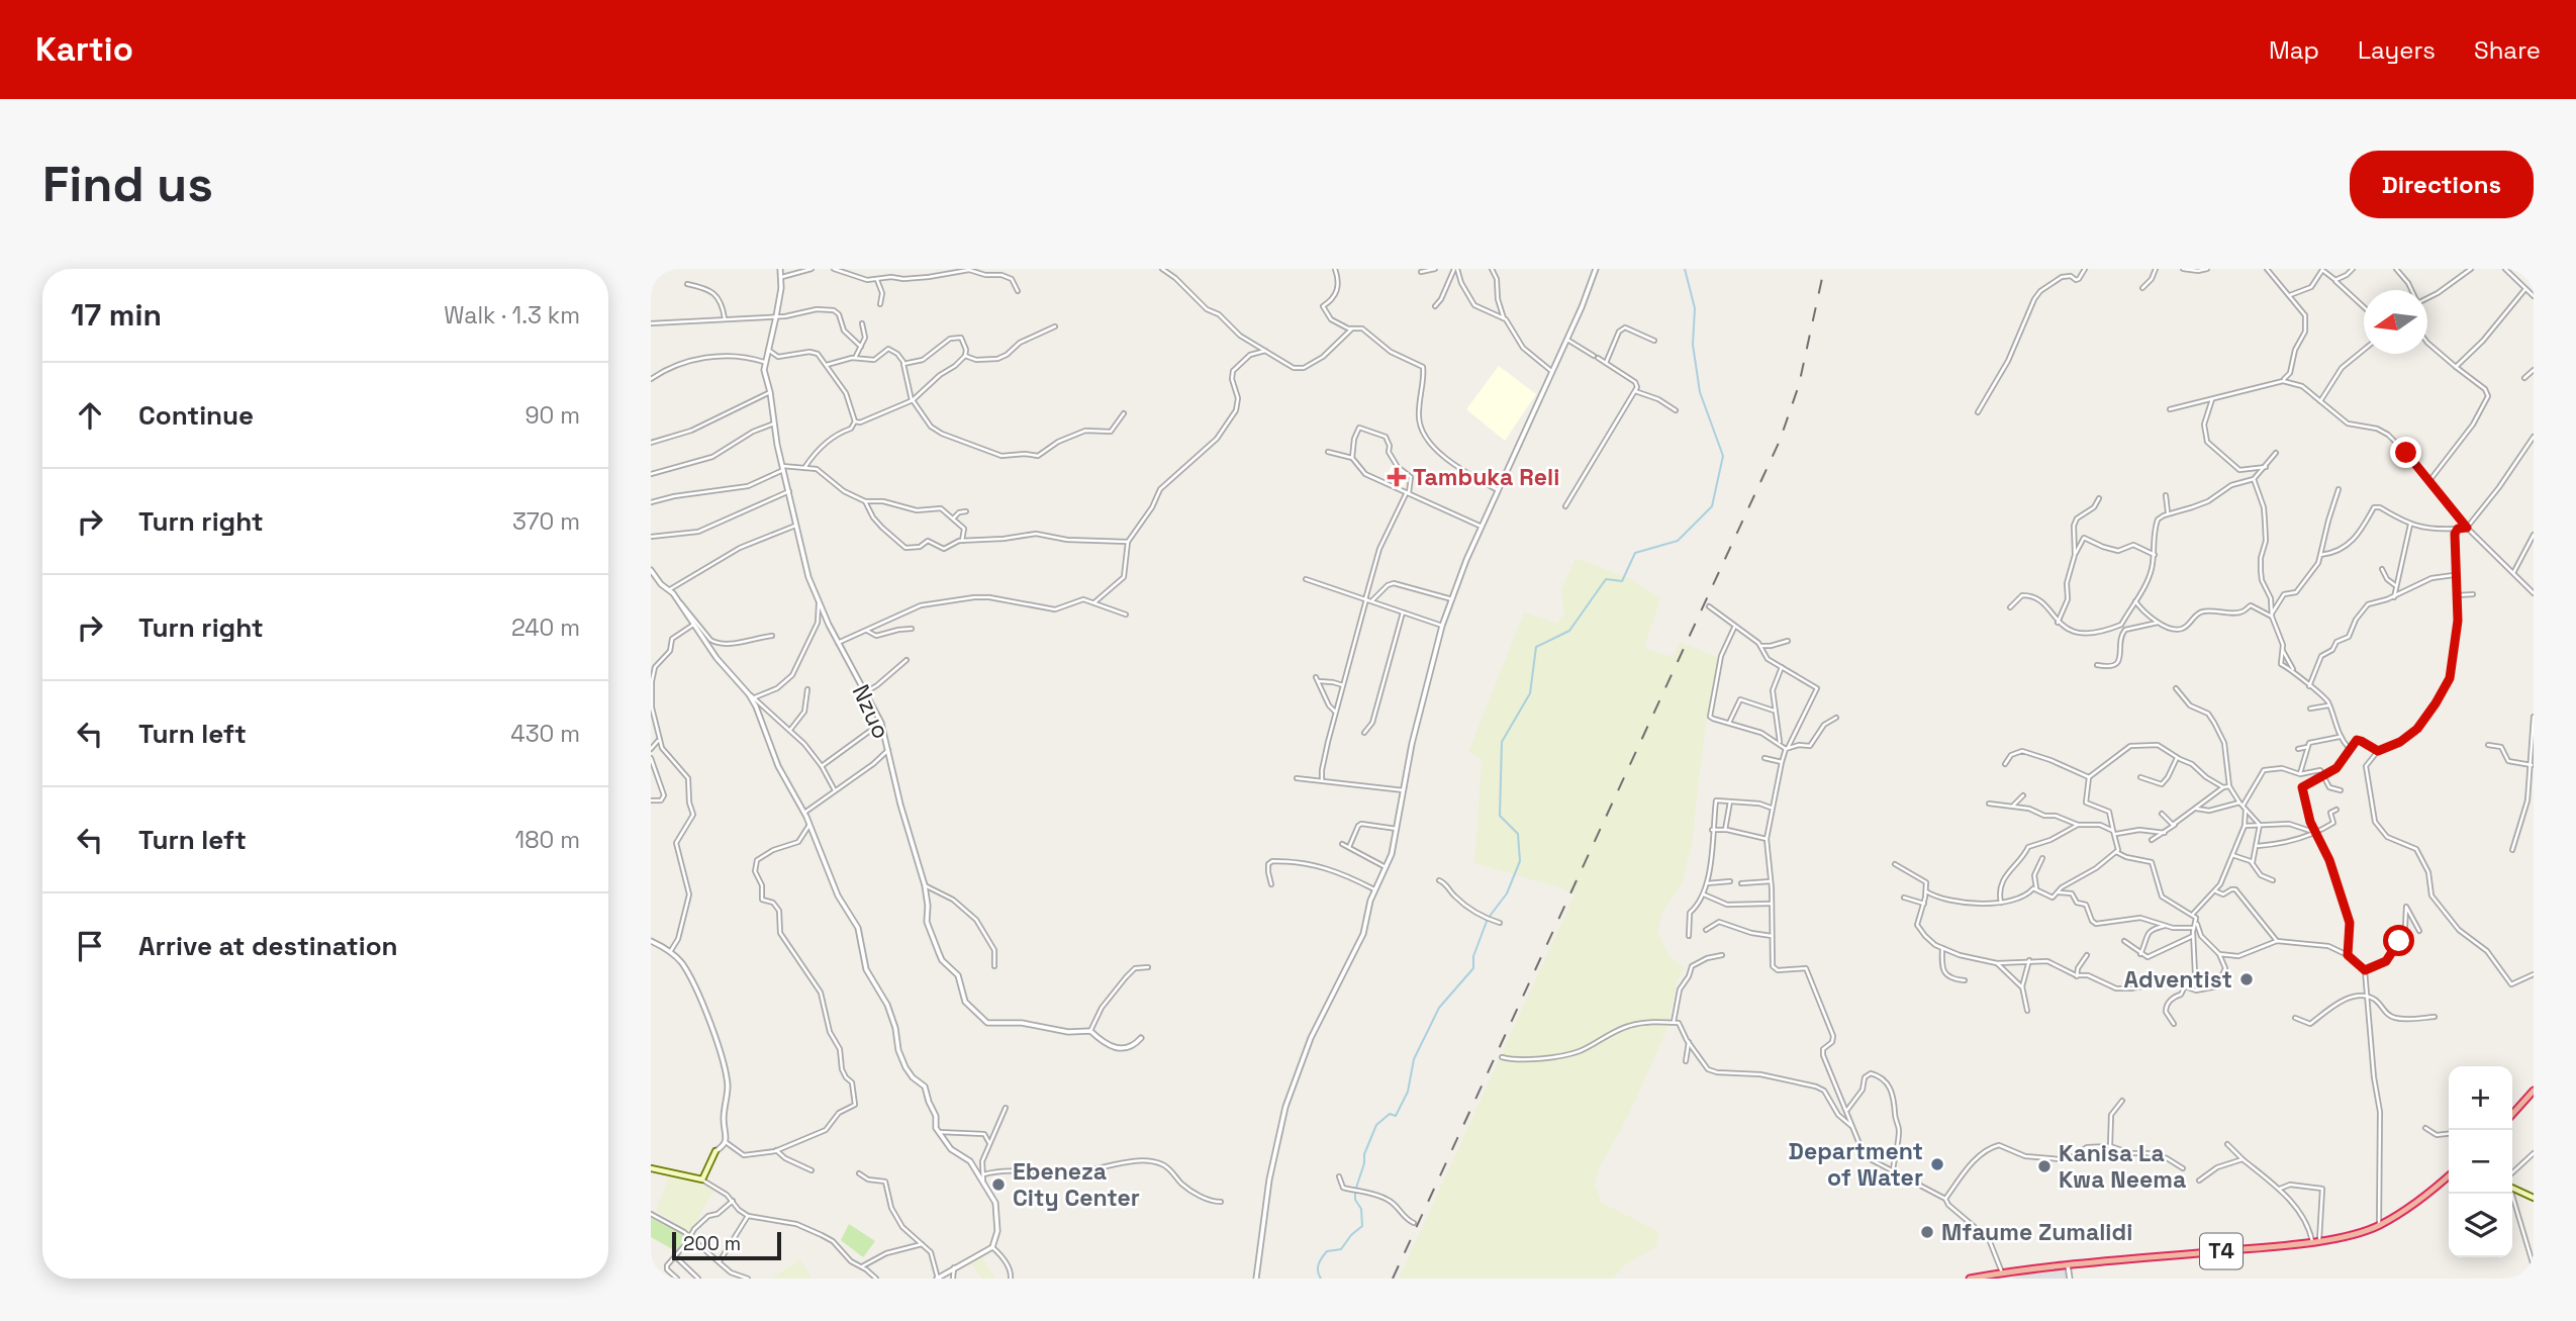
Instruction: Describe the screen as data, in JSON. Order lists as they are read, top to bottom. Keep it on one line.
{"streets":{"highway":["T4"],"street":["Nzuo"]},"places":{"health":["Tambuka Reli"],"other":["Adventist","Department of Water","Kanisa La Kwa Neema","Ebeneza City Center","Mfaume Zumalidi"]},"scale_bar":"200 m","north":"left","page":{"header":"Kartio","nav":["Map","Layers","Share"],"buttons":"Directions","title":"Find us","heading":["17 min","Walk · 1.3 km"],"list":[["Continue","90 m"],["Turn right","370 m"],["Turn right","240 m"],["Turn left","430 m"],["Turn left","180 m"],"Arrive at destination"],"map_buttons":["+","−"],"scale":"200 m"}}
